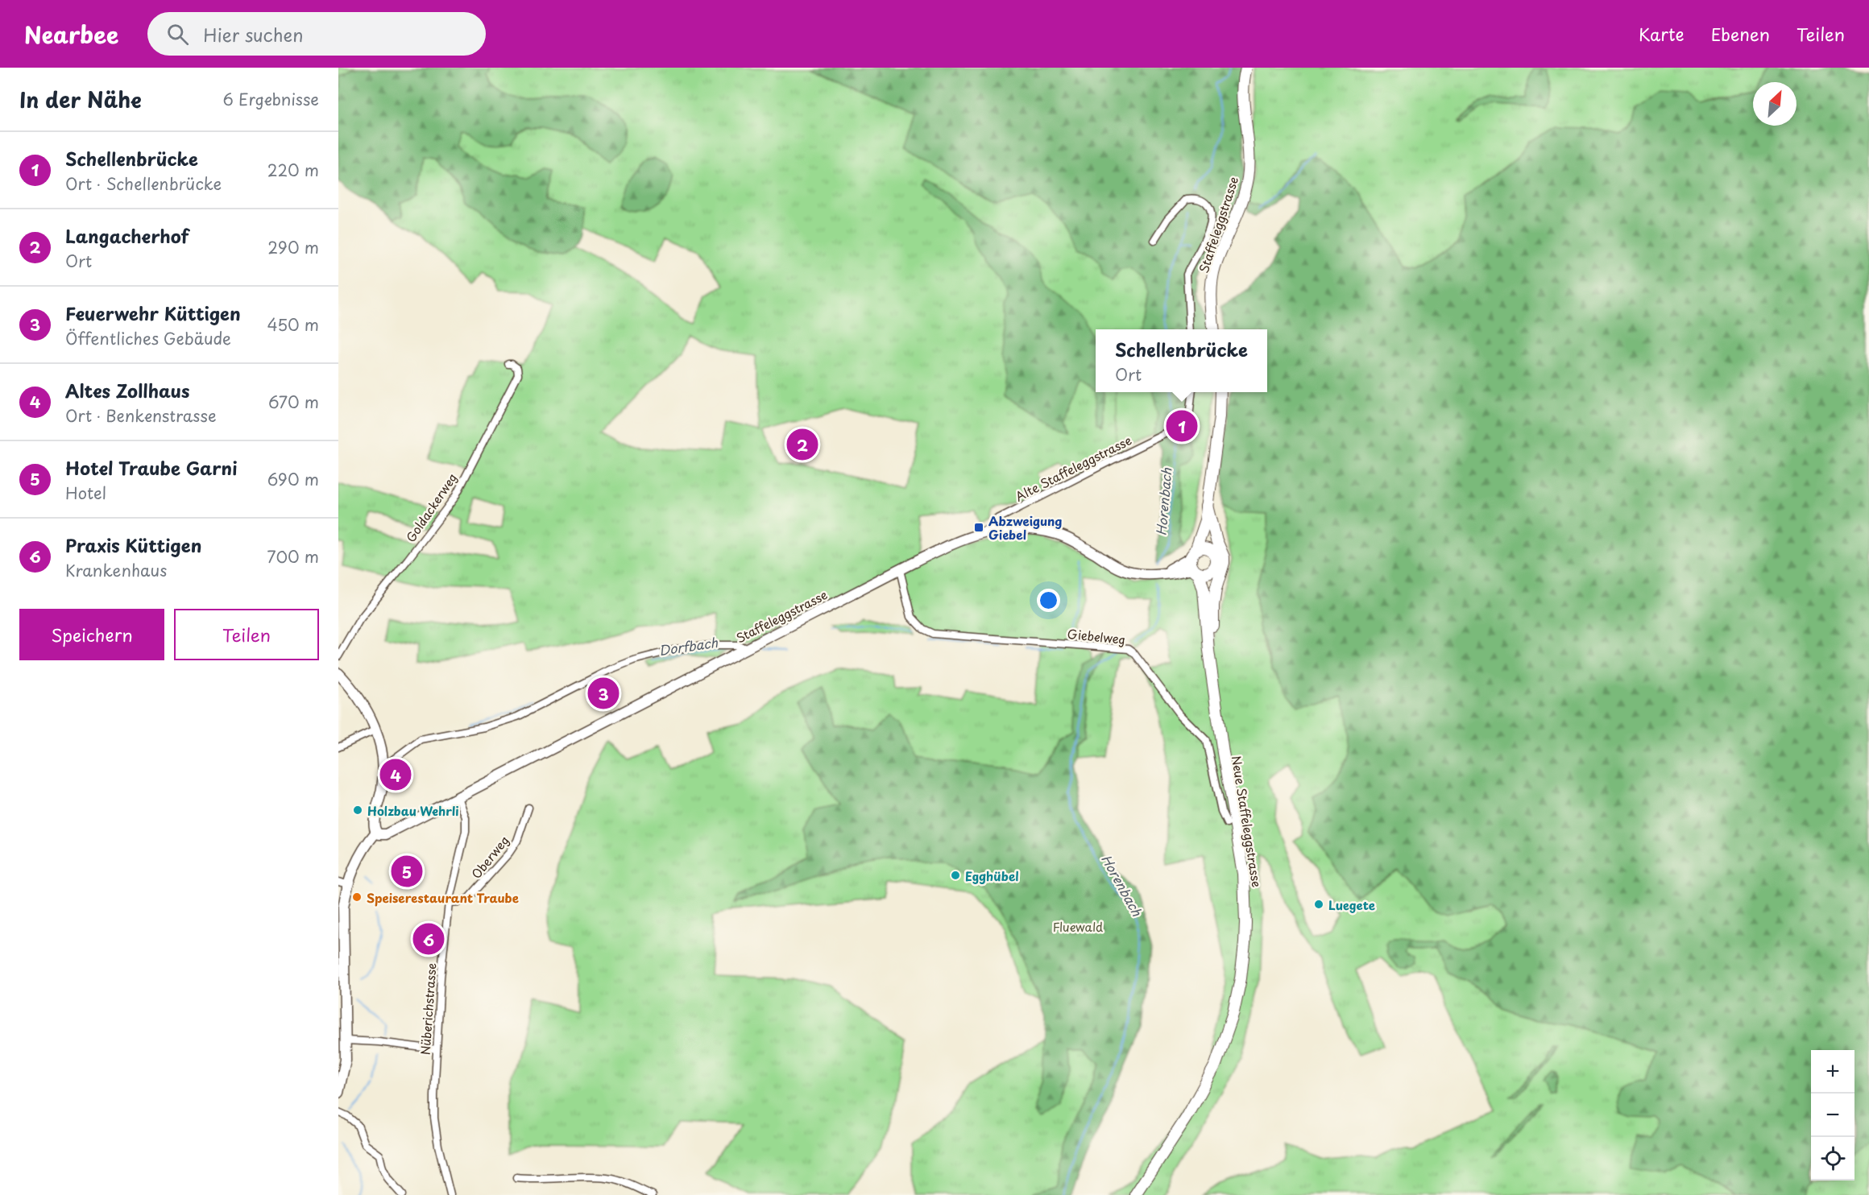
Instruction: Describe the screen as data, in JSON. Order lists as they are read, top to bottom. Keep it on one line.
{"streets":{"main road":["Staffeleggstrasse","Neue Staffeleggstrasse"],"street":["Alte Staffeleggstrasse","Goldackerweg","Giebelweg","Oberweg","Nüberichstrasse"]},"crossings":[["Staffeleggstrasse","Alte Staffeleggstrasse"],["Staffeleggstrasse","Giebelweg"],["Staffeleggstrasse","Neue Staffeleggstrasse"],["Staffeleggstrasse","Nüberichstrasse"],["Oberweg","Nüberichstrasse"]],"water":["Horenbach","Dorfbach"],"parks":["Fluewald"],"places":{"transit":["Abzweigung Giebel"],"other":["Holzbau Wehrli","Egghübel","Speiserestaurant Traube","Luegete"]},"north":"top right","page":{"header":"Nearbee","search":"Hier suchen","nav":["Karte","Ebenen","Teilen"],"heading":["In der Nähe","6 Ergebnisse"],"list":[{"mark":"1","name":"Schellenbrücke","note":"Ort · Schellenbrücke","value":"220 m"},{"mark":"2","name":"Langacherhof","note":"Ort","value":"290 m"},{"mark":"3","name":"Feuerwehr Küttigen","note":"Öffentliches Gebäude","value":"450 m"},{"mark":"4","name":"Altes Zollhaus","note":"Ort · Benkenstrasse","value":"670 m"},{"mark":"5","name":"Hotel Traube Garni","note":"Hotel","value":"690 m"},{"mark":"6","name":"Praxis Küttigen","note":"Krankenhaus","value":"700 m"}],"popup":["Schellenbrücke","Ort"],"pins":["1","2","3","4","5","6"],"buttons":["Speichern","Teilen"],"map_buttons":["+","−"]}}
